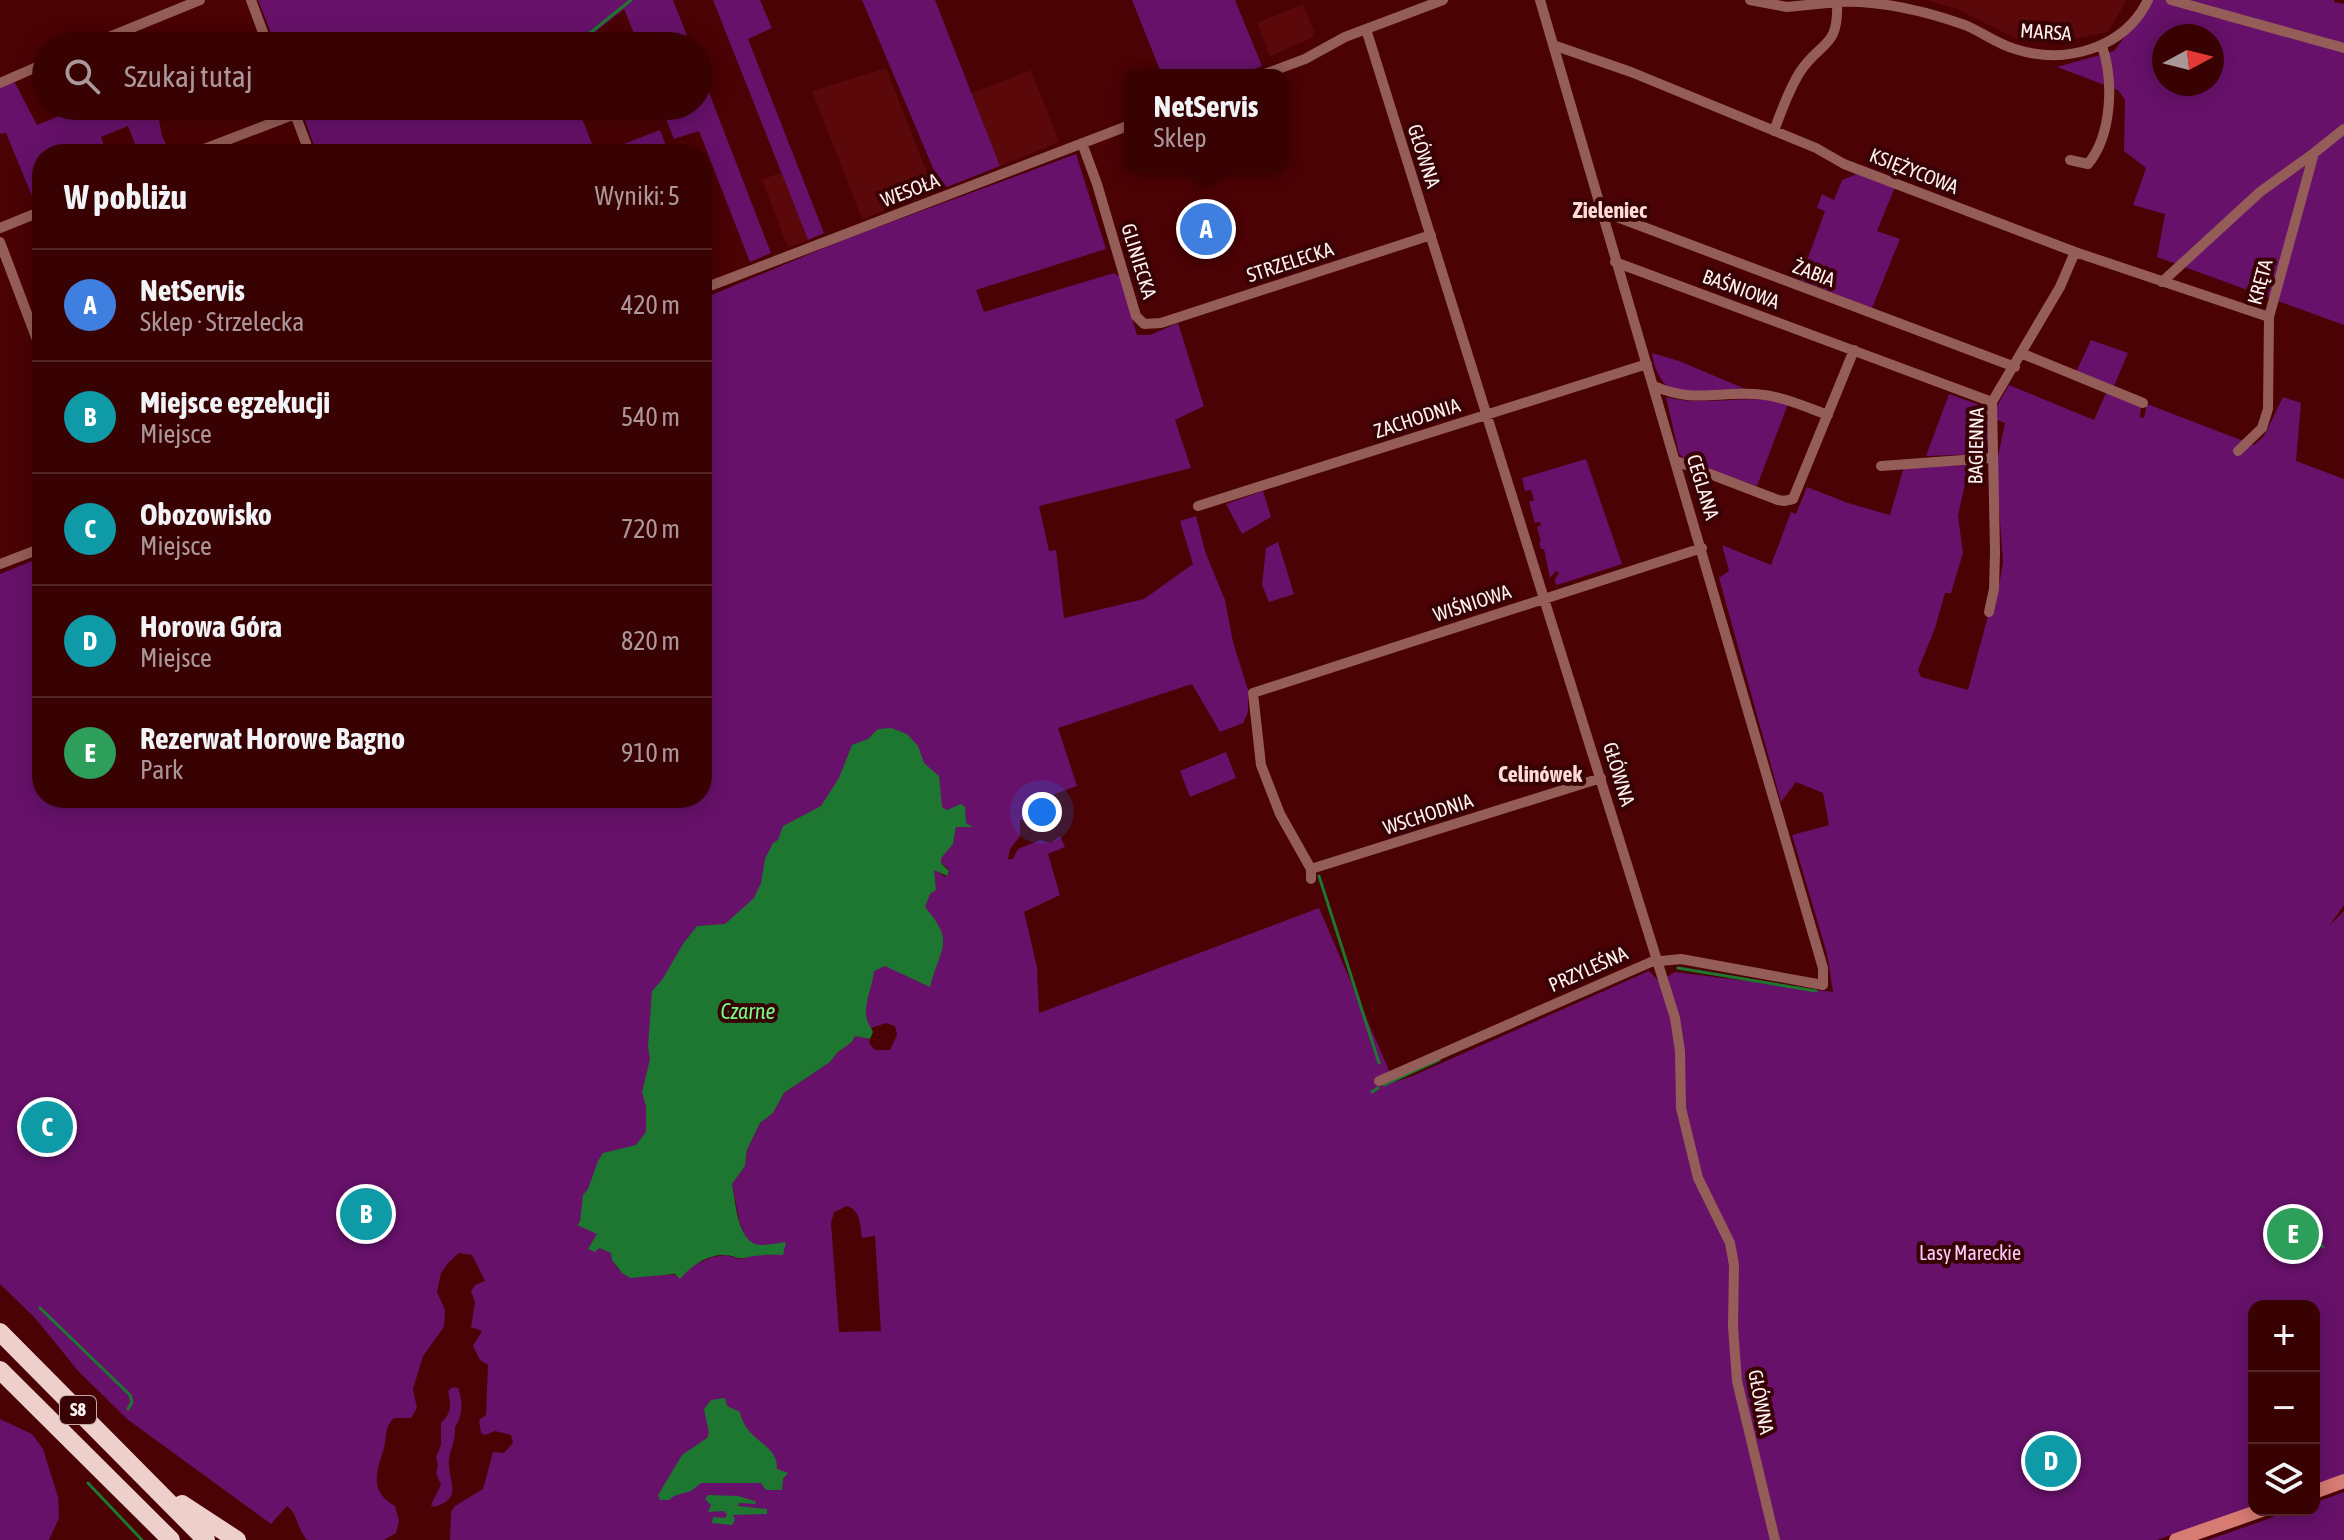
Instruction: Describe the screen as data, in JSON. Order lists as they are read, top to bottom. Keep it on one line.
{"streets":{"highway":["S8"],"street":["MARSA","GŁÓWNA","KSIĘŻYCOWA","WESOŁA","GLINIECKA","STRZELECKA","ŻABIA","KRĘTA","BAŚNIOWA","ZACHODNIA","BAGIENNA","CEGLANA","WIŚNIOWA","WSCHODNIA","PRZYLEŚNA"]},"crossings":[["GŁÓWNA","STRZELECKA"],["GŁÓWNA","ZACHODNIA"],["GŁÓWNA","WIŚNIOWA"],["GŁÓWNA","WSCHODNIA"],["GŁÓWNA","PRZYLEŚNA"],["KSIĘŻYCOWA","KRĘTA"],["KSIĘŻYCOWA","BAGIENNA"],["KSIĘŻYCOWA","CEGLANA"],["WESOŁA","GLINIECKA"],["GLINIECKA","STRZELECKA"],["ŻABIA","BAGIENNA"],["ŻABIA","CEGLANA"],["BAŚNIOWA","BAGIENNA"],["BAŚNIOWA","CEGLANA"],["ZACHODNIA","CEGLANA"],["CEGLANA","WIŚNIOWA"],["CEGLANA","PRZYLEŚNA"],["WIŚNIOWA","WSCHODNIA"]],"districts":["Zieleniec","Celinówek"],"water":["Czarne"],"parks":["Lasy Mareckie"],"north":"right","page":{"search":"Szukaj tutaj","popup":["NetServis","Sklep"],"heading":["W pobliżu","Wyniki: 5"],"pins":["A","C","B","E","D"],"list":[{"mark":"A","name":"NetServis","note":"Sklep · Strzelecka","value":"420 m"},{"mark":"B","name":"Miejsce egzekucji","note":"Miejsce","value":"540 m"},{"mark":"C","name":"Obozowisko","note":"Miejsce","value":"720 m"},{"mark":"D","name":"Horowa Góra","note":"Miejsce","value":"820 m"},{"mark":"E","name":"Rezerwat Horowe Bagno","note":"Park","value":"910 m"}],"map_buttons":["+","−"]}}
